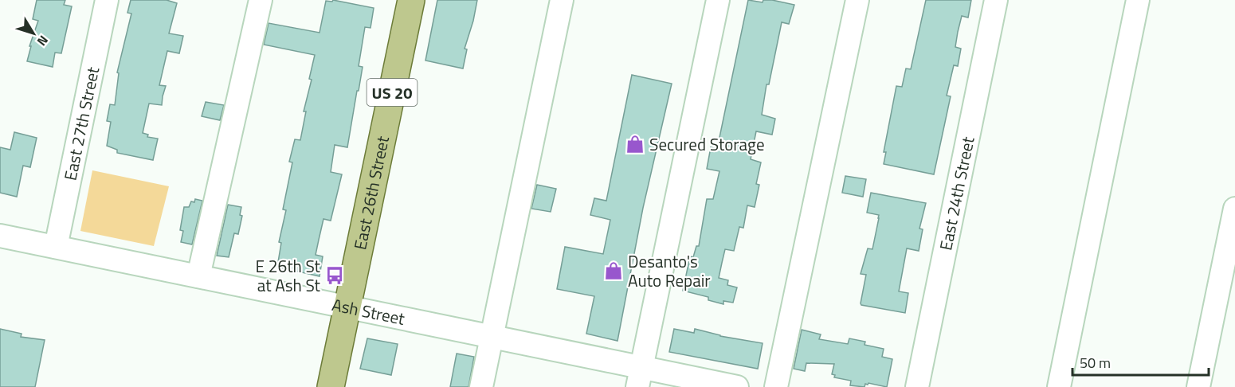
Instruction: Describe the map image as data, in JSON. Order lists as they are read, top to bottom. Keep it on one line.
{"streets":{"main road":["US 20","East 26th Street"],"street":["East 27th Street","East 24th Street","Ash Street"]},"crossings":[["East 27th Street","Ash Street"],["East 26th Street","Ash Street"]],"places":{"shop":["Secured Storage","Desanto's Auto Repair"],"bus stop":["E 26th St at Ash St"]},"scale_bar":"50 m","north":"bottom right"}
